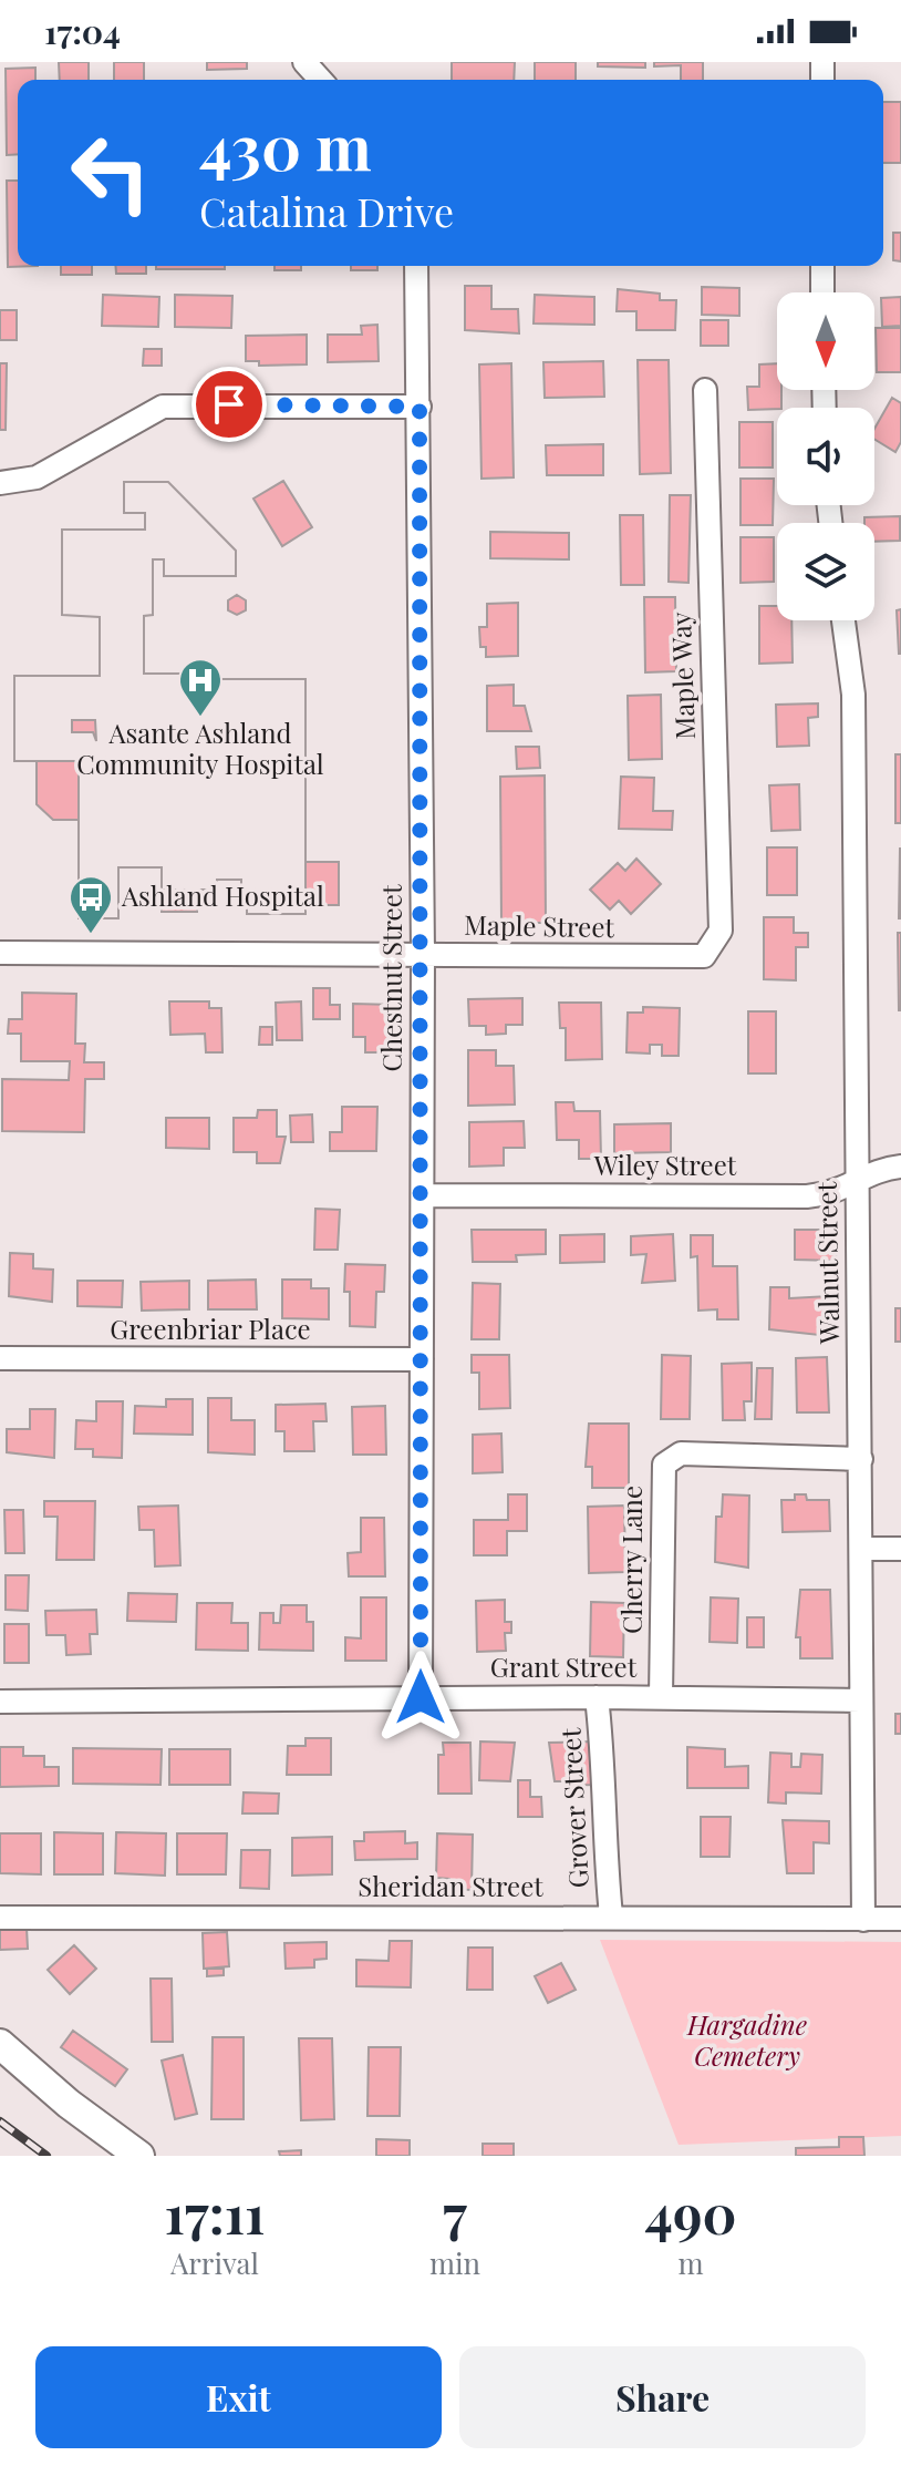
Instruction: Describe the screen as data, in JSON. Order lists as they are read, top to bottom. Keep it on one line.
{"streets":{"street":["Maple Way","Maple Street","Chestnut Street","Wiley Street","Walnut Street","Greenbriar Place","Cherry Lane","Grant Street","Grover Street","Sheridan Street"]},"crossings":[["Maple Way","Maple Street"],["Maple Street","Chestnut Street"],["Chestnut Street","Wiley Street"],["Chestnut Street","Greenbriar Place"],["Chestnut Street","Grant Street"],["Wiley Street","Walnut Street"],["Walnut Street","Cherry Lane"],["Walnut Street","Grant Street"],["Walnut Street","Sheridan Street"],["Cherry Lane","Grant Street"],["Grant Street","Grover Street"],["Grover Street","Sheridan Street"]],"parks":["Hargadine Cemetery"],"places":{"hospital":["Asante Ashland Community Hospital"],"bus stop":["Ashland Hospital"]},"north":"bottom","page":{"status":"17:04","turn":["430 m","Catalina Drive"],"eta":["17:11","Arrival","7","min","490","m"],"buttons":["Exit","Share"]}}
